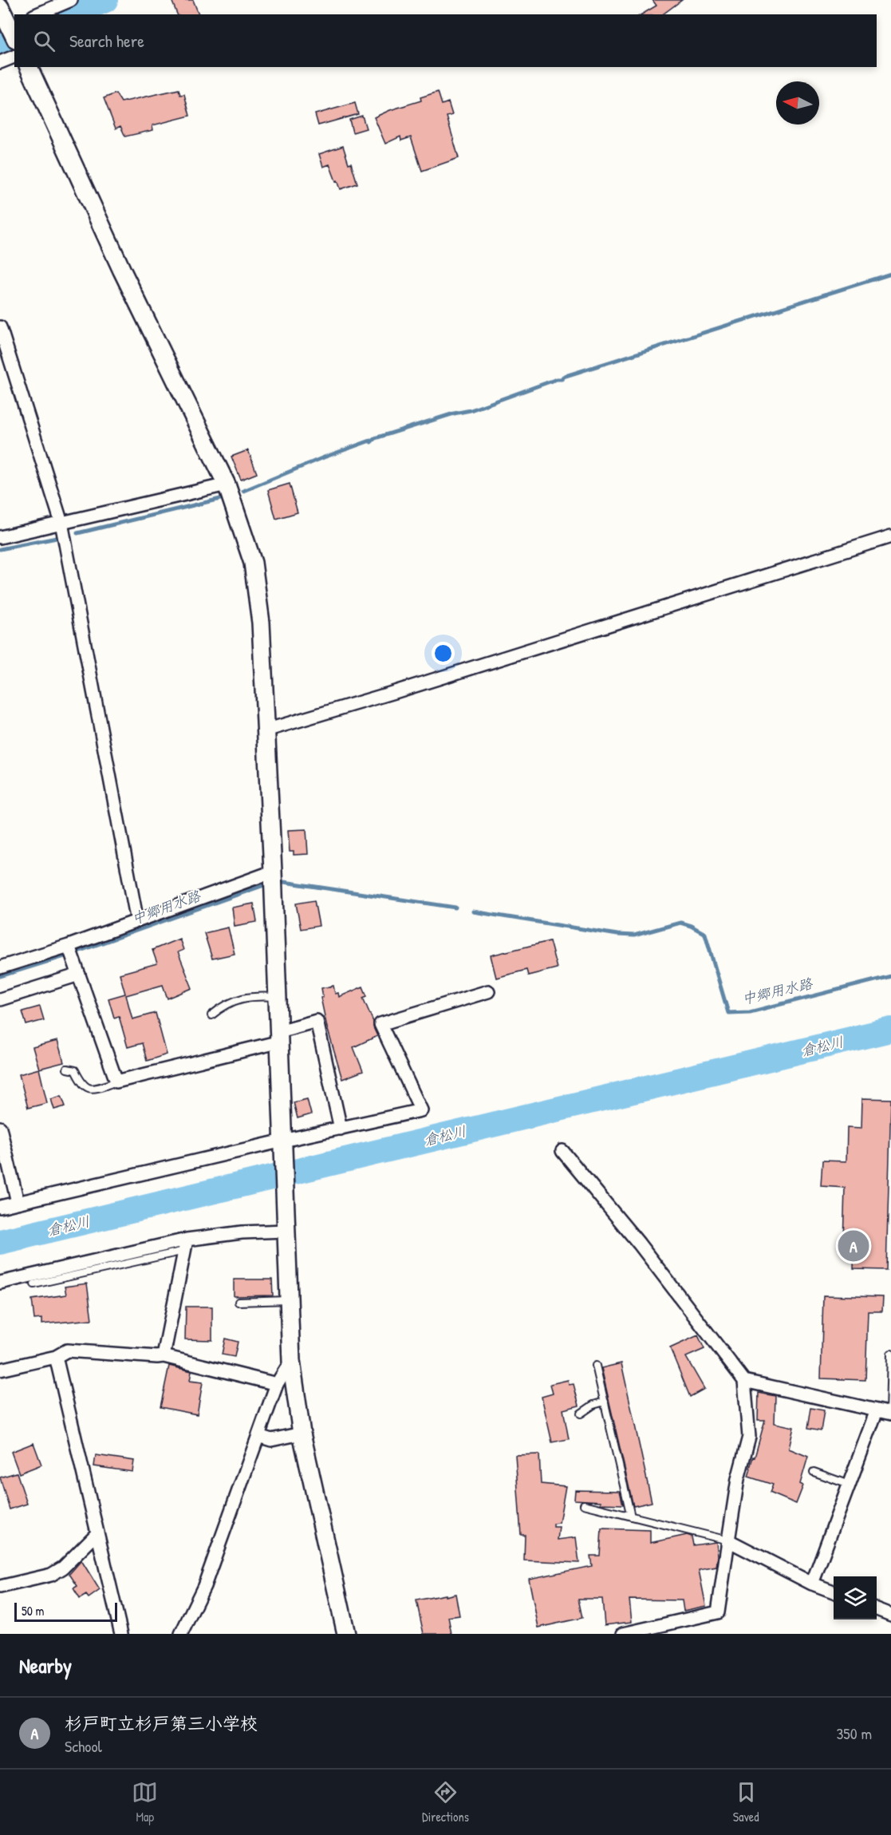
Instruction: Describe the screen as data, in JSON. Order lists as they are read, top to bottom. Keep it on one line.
{"water":["中郷用水路","倉松川"],"scale_bar":"50 m","north":"left","page":{"search":"Search here","pins":"A","scale":"50 m","heading":"Nearby","list":[{"mark":"A","name":"杉戸町立杉戸第三小学校","note":"School","value":"350 m"}],"nav":["Map","Directions","Saved"]}}
